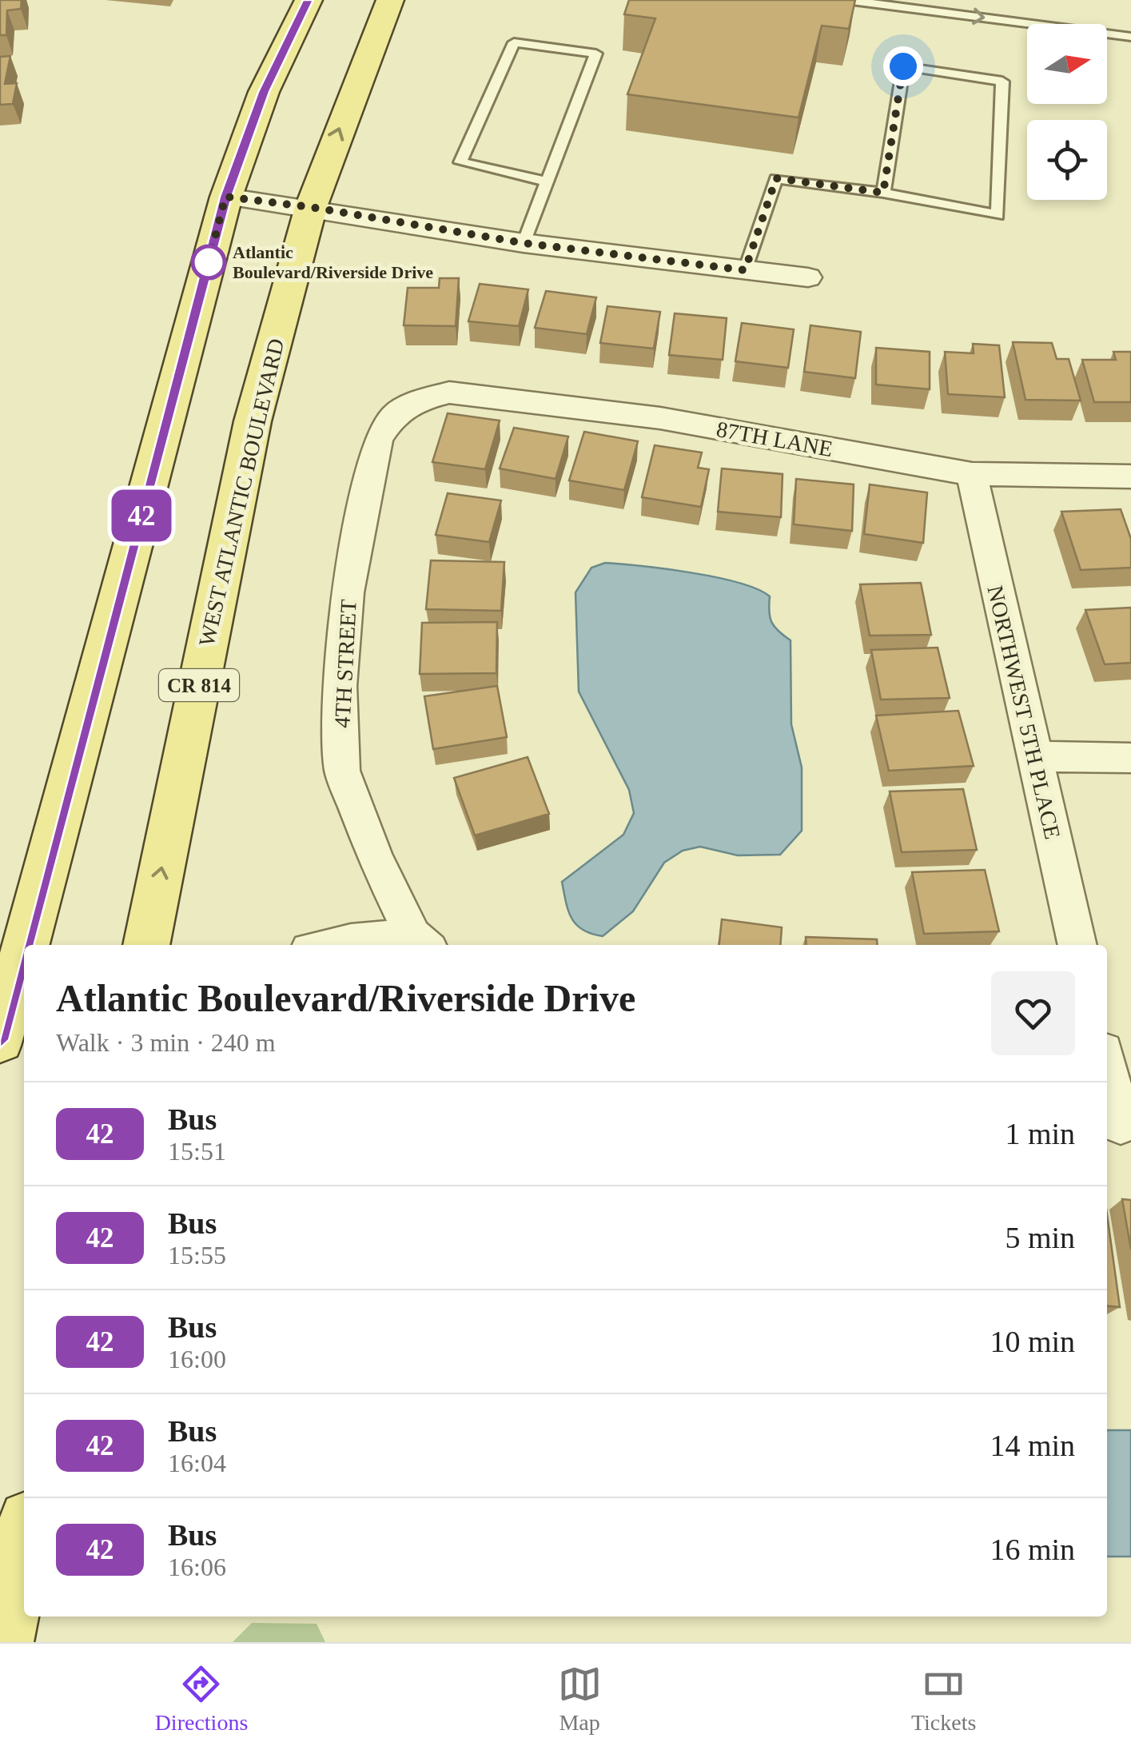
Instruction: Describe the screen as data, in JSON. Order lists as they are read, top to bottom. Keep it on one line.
{"streets":{"main road":["WEST ATLANTIC BOULEVARD","CR 814"],"street":["87TH LANE","4TH STREET","NORTHWEST 5TH PLACE"]},"crossings":[["87TH LANE","4TH STREET"],["87TH LANE","NORTHWEST 5TH PLACE"]],"places":["Atlantic Boulevard/Riverside Drive"],"lines":["bus line 42"],"north":"right","page":{"on_map":"42","heading":["Atlantic Boulevard/Riverside Drive","Walk · 3 min · 240 m"],"list":[{"mark":"42","name":"Bus","note":"15:51","value":"1 min"},{"mark":"42","name":"Bus","note":"15:55","value":"5 min"},{"mark":"42","name":"Bus","note":"16:00","value":"10 min"},{"mark":"42","name":"Bus","note":"16:04","value":"14 min"},{"mark":"42","name":"Bus","note":"16:06","value":"16 min"}],"tabs":["Directions","Map","Tickets"]}}
